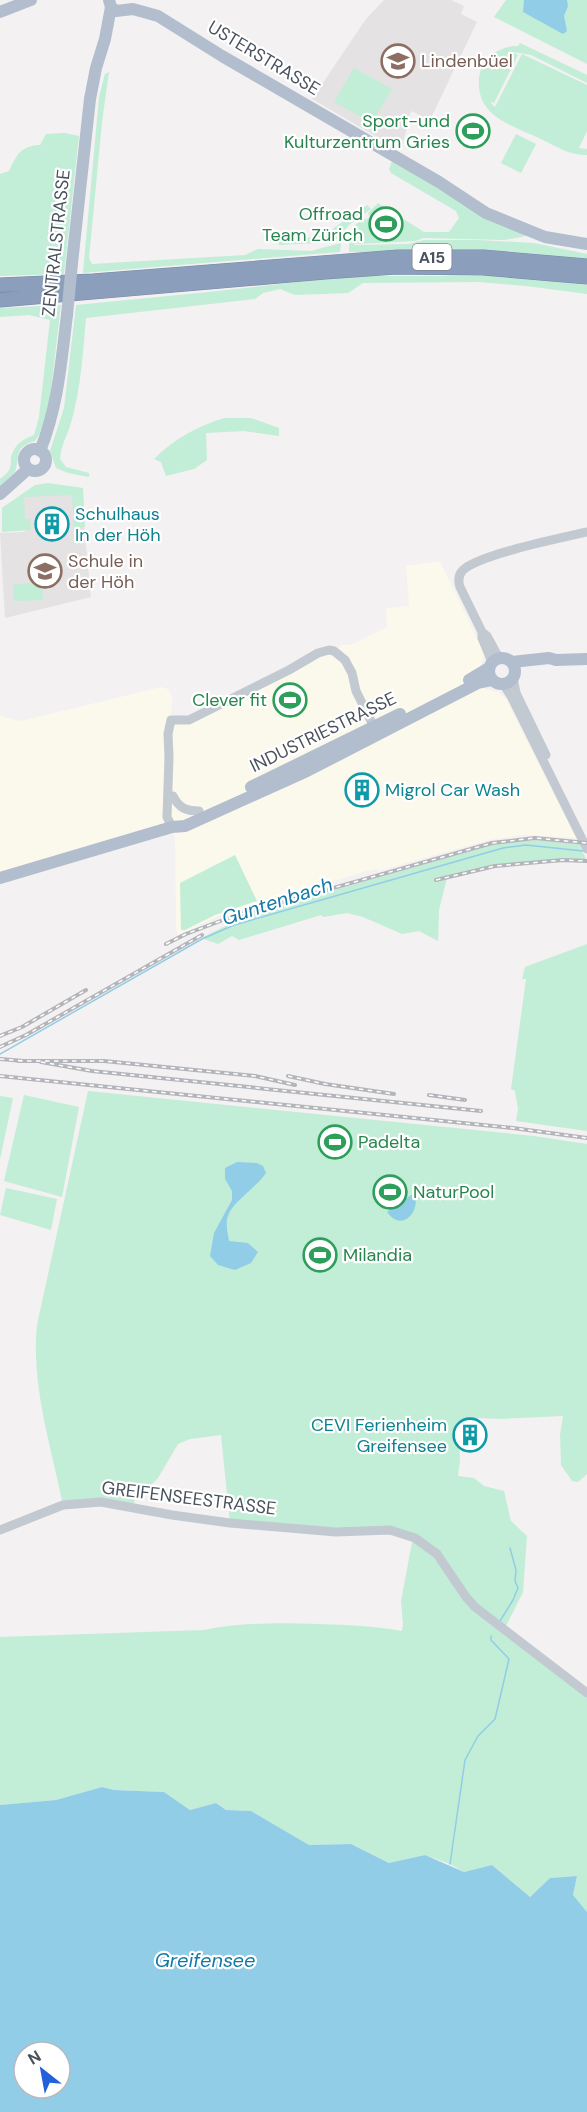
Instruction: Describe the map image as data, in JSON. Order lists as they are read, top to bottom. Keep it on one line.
{"streets":{"highway":["A15"],"main road":["USTERSTRASSE","ZENTRALSTRASSE","INDUSTRIESTRASSE"],"street":["GREIFENSEESTRASSE"]},"crossings":[["USTERSTRASSE","ZENTRALSTRASSE"]],"water":["Guntenbach","Greifensee"],"places":{"school or university":["Lindenbüel","Schule in der Höh"],"sports":["Sport-und Kulturzentrum Gries","Offroad Team Zürich","Clever fit","Padelta","NaturPool","Milandia"],"building":["Schulhaus In der Höh","Migrol Car Wash","CEVI Ferienheim Greifensee"]},"north":"top left"}
